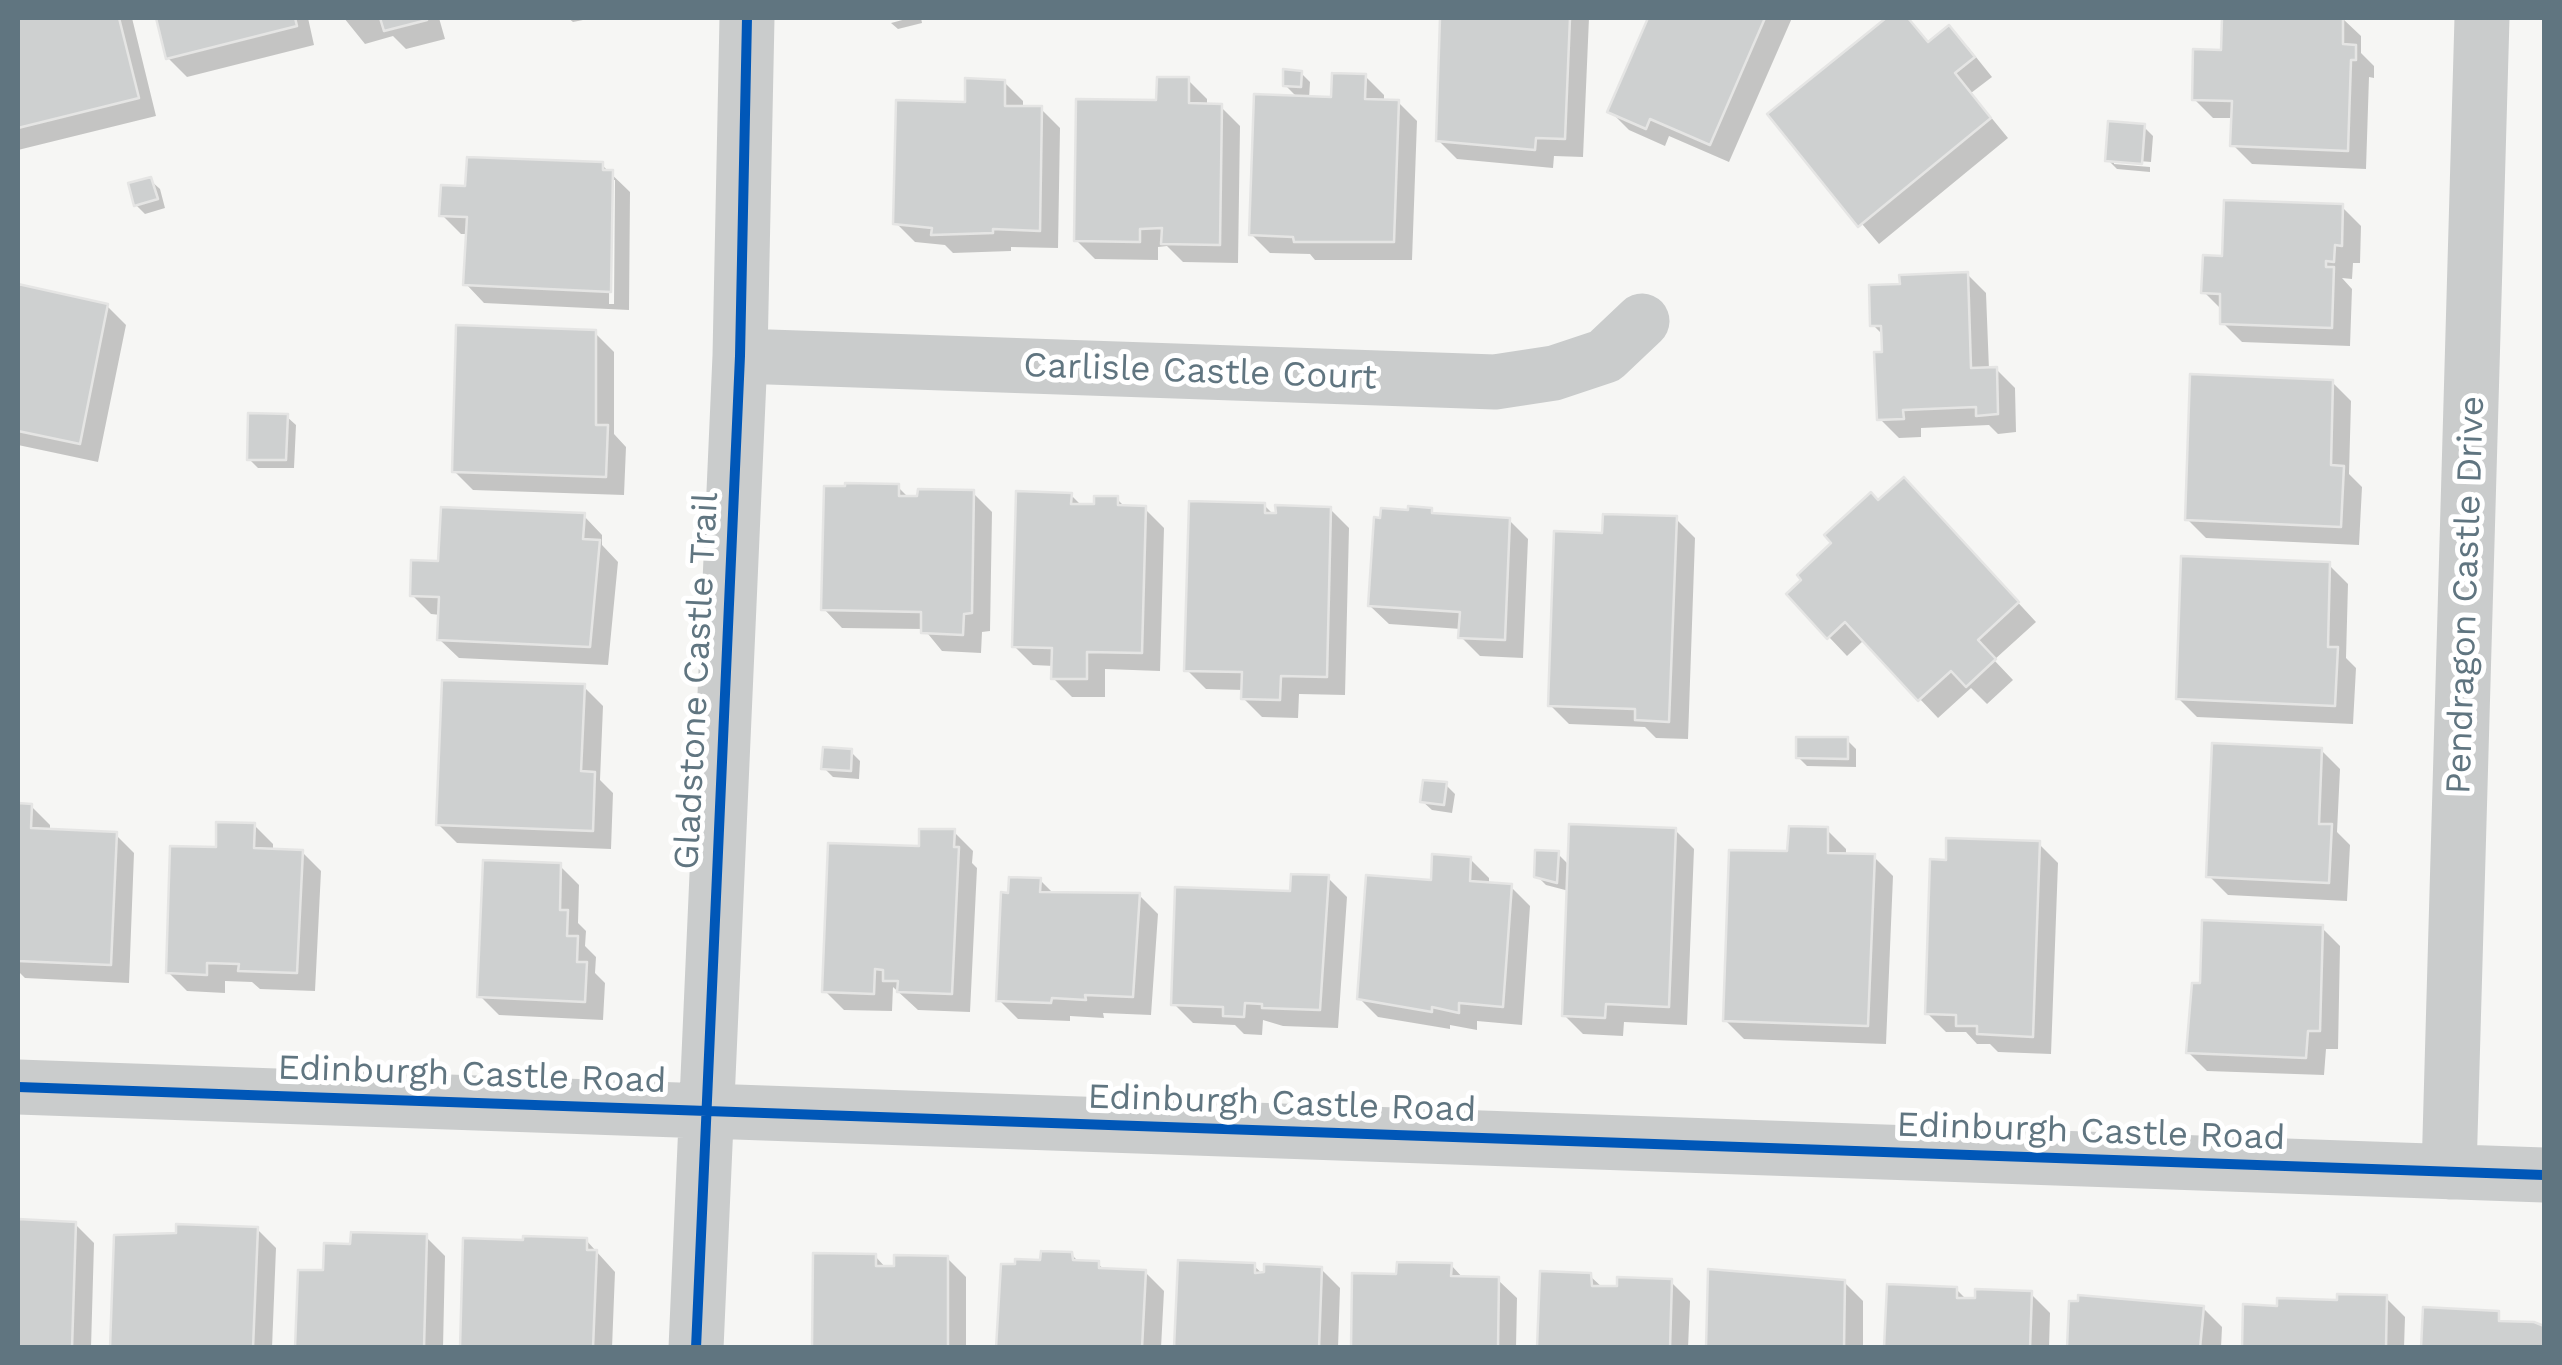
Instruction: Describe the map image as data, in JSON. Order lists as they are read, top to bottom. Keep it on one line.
{"streets":{"street":["Carlisle Castle Court","Pendragon Castle Drive","Gladstone Castle Trail","Edinburgh Castle Road"]},"crossings":[["Carlisle Castle Court","Gladstone Castle Trail"],["Pendragon Castle Drive","Edinburgh Castle Road"],["Gladstone Castle Trail","Edinburgh Castle Road"]]}
